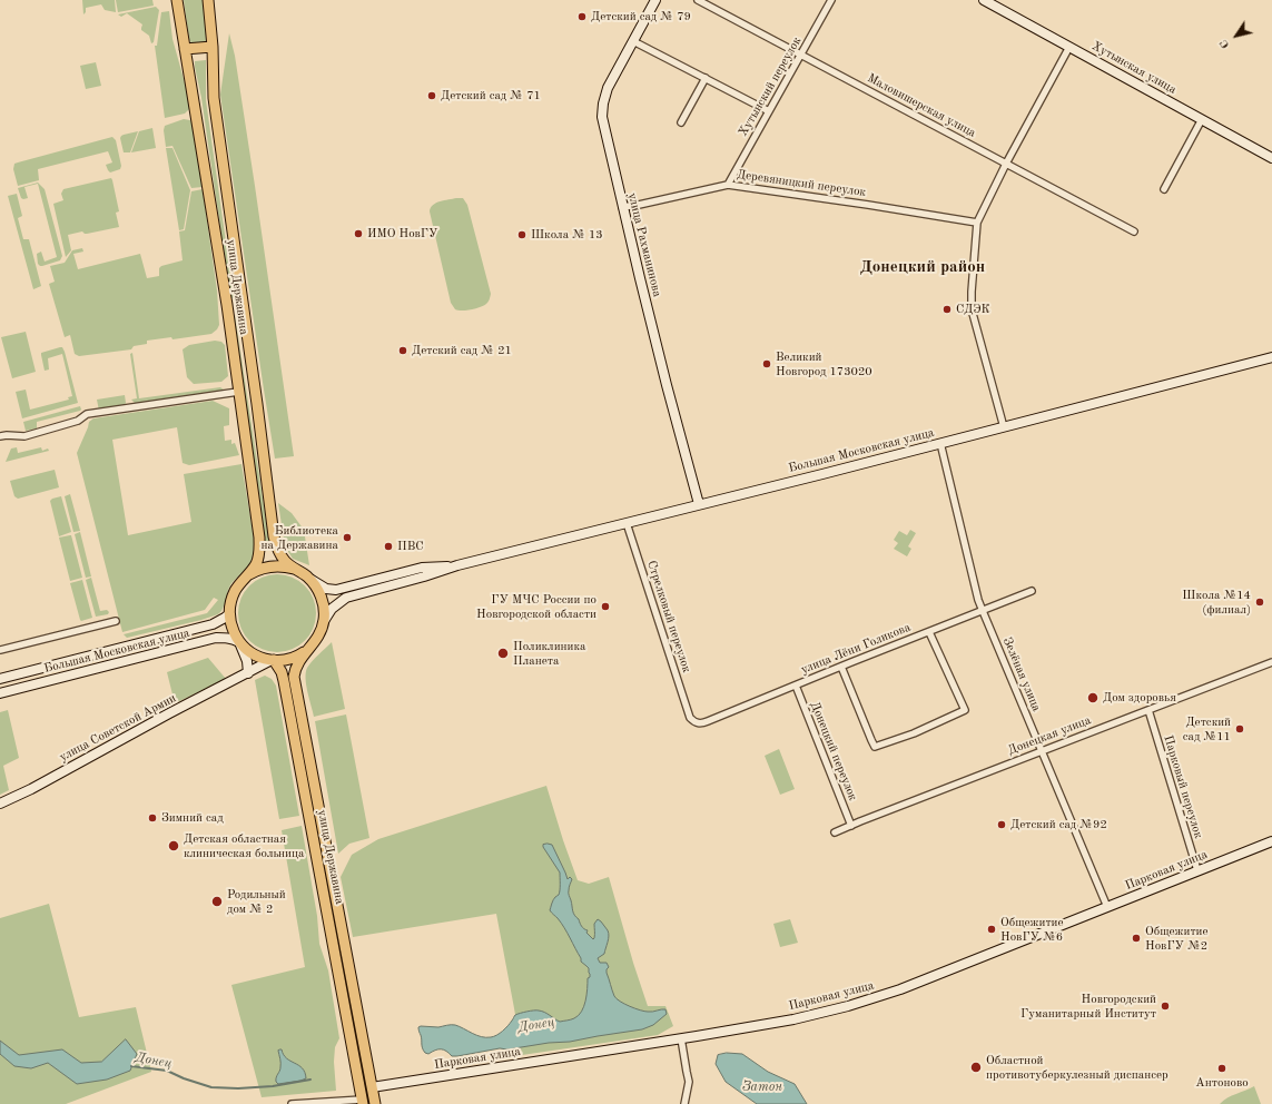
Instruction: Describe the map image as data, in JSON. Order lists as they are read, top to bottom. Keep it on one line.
{"streets":{"main road":["улица Державина"],"street":["Хутынская улица","Хутынский переулок","Маловишерская улица","Деревяницкий переулок","улица Рахманинова","Большая Московская улица","Стрелковый переулок","улица Лёни Голикова","Зелёная улица","улица Советской Армии","Донецкая улица","Донецкий переулок","Парковый переулок","Парковая улица"]},"crossings":[["Хутынский переулок","Маловишерская улица"],["Хутынский переулок","Деревяницкий переулок"],["Деревяницкий переулок","улица Рахманинова"],["улица Рахманинова","Большая Московская улица"],["улица Державина","Большая Московская улица"],["улица Державина","улица Советской Армии"],["улица Державина","Парковая улица"],["Большая Московская улица","Стрелковый переулок"],["Большая Московская улица","Зелёная улица"],["Большая Московская улица","улица Советской Армии"],["Стрелковый переулок","улица Лёни Голикова"],["улица Лёни Голикова","Зелёная улица"],["улица Лёни Голикова","Донецкий переулок"],["Зелёная улица","Донецкая улица"],["Зелёная улица","Парковая улица"],["Донецкая улица","Донецкий переулок"],["Донецкая улица","Парковый переулок"],["Парковый переулок","Парковая улица"]],"districts":["Донецкий район"],"water":["Донец","Затон"],"places":["Детский сад № 79","Детский сад № 71","ИМО НовГУ","Школа № 13","СДЭК","Детский сад № 21","Великий Новгород 173020","Библиотека на Державина","ПВС","Школа №14 (филиал)","ГУ МЧС России по Новгородской области","Поликлиника Планета","Дом здоровья","Детский сад №11","Зимний сад","Детский сад №92","Детская областная клиническая больница","Родильный дом № 2","Общежитие НовГУ №6","Общежитие НовГУ №2","Новгородский Гуманитарный Институт","Областной противотуберкулезный диспансер","Антоново"],"north":"bottom left"}
